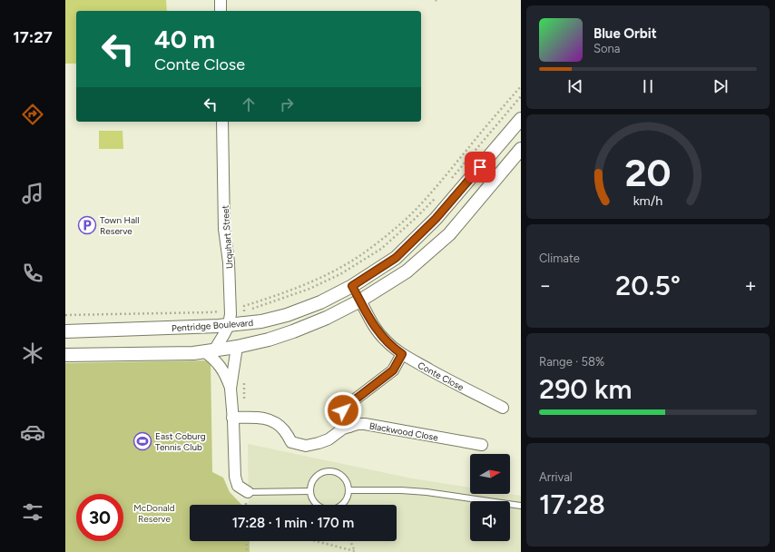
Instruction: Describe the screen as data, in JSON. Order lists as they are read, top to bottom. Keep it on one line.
{"streets":{"street":["Urquhart Street","Pentridge Boulevard","Conte Close","Blackwood Close"]},"crossings":[["Urquhart Street","Pentridge Boulevard"]],"parks":["McDonald Reserve"],"places":{"parking":["Town Hall Reserve"],"sports":["East Coburg Tennis Club"]},"north":"right","page":{"tabs":"17:27","turn":["40 m","Conte Close"],"song":["Blue Orbit","Sona"],"tile":["Climate",["Range · 58%","290 km"],["Arrival","17:28"]],"heat":["−","20.5°","+"],"limit":"30","trip":"17:28 · 1 min · 170 m","gauge":["20","km/h"]}}
